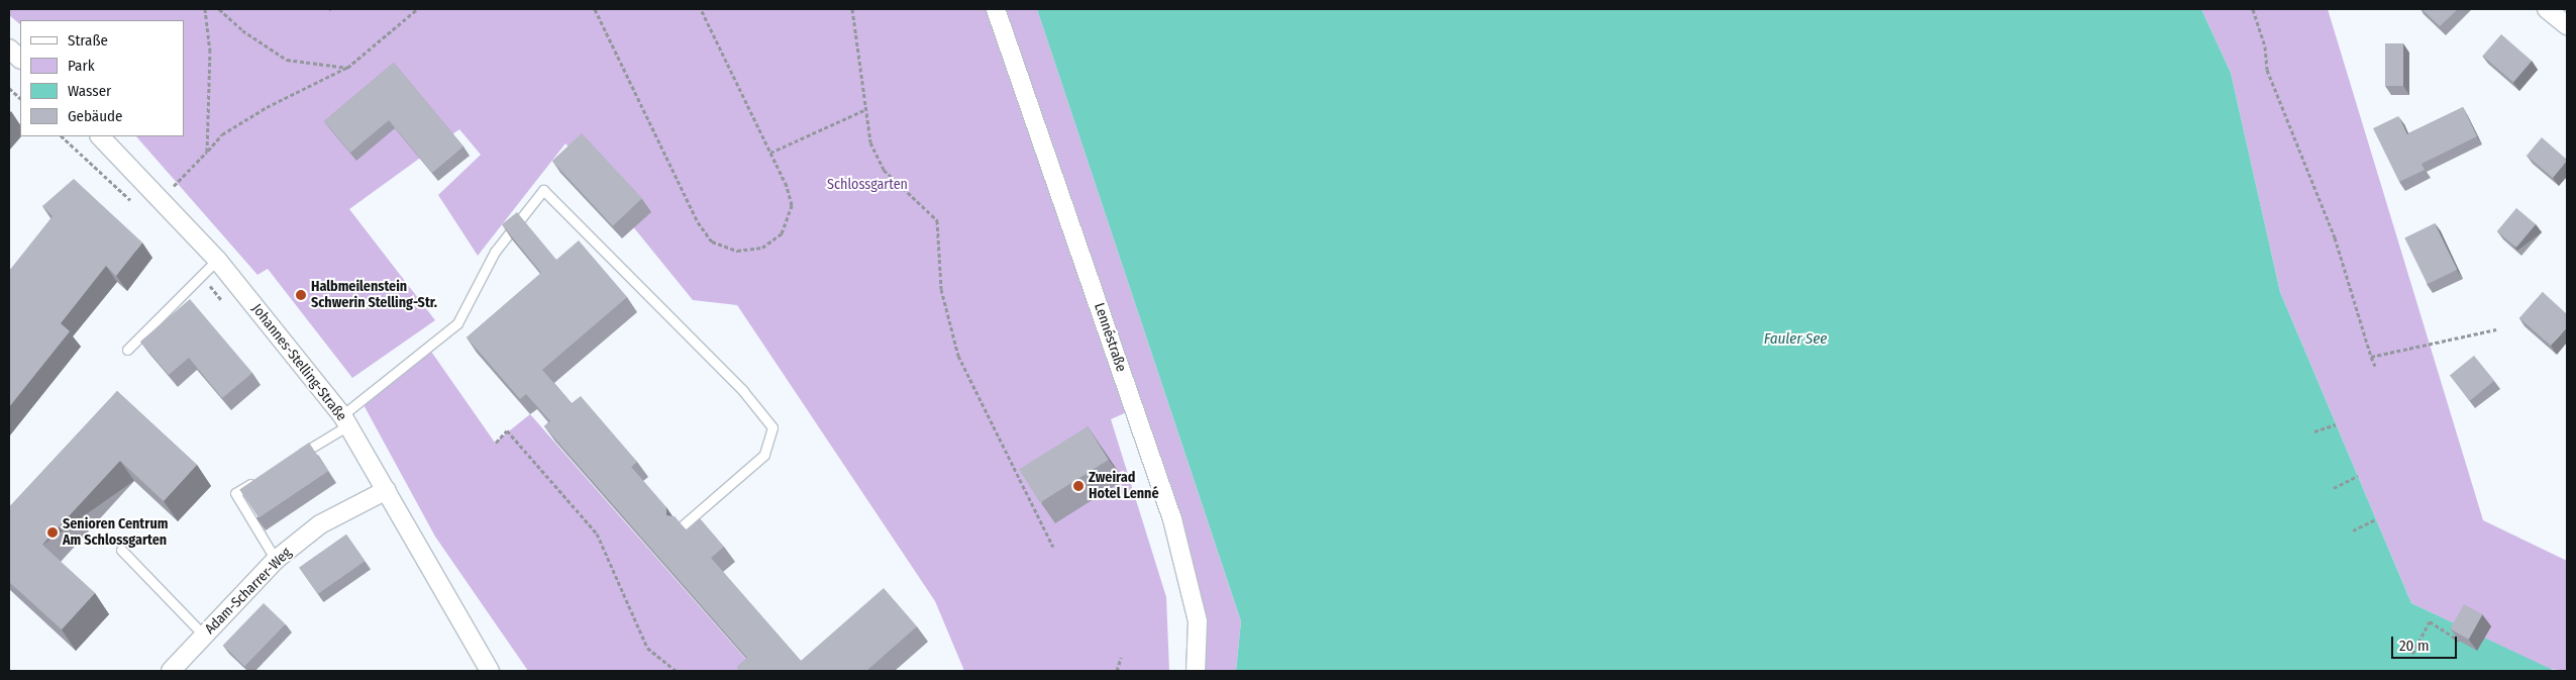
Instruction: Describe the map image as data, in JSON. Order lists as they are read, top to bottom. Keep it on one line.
{"streets":{"street":["Lennéstraße","Johannes-Stelling-Straße","Adam-Scharrer-Weg"]},"crossings":[["Johannes-Stelling-Straße","Adam-Scharrer-Weg"]],"water":["Fauler See"],"parks":["Schlossgarten"],"places":["Halbmeilenstein Schwerin Stelling-Str.","Zweirad Hotel Lenné","Senioren Centrum Am Schlossgarten"],"legend":["Straße","Park","Wasser","Gebäude"],"scale_bar":"20 m"}
